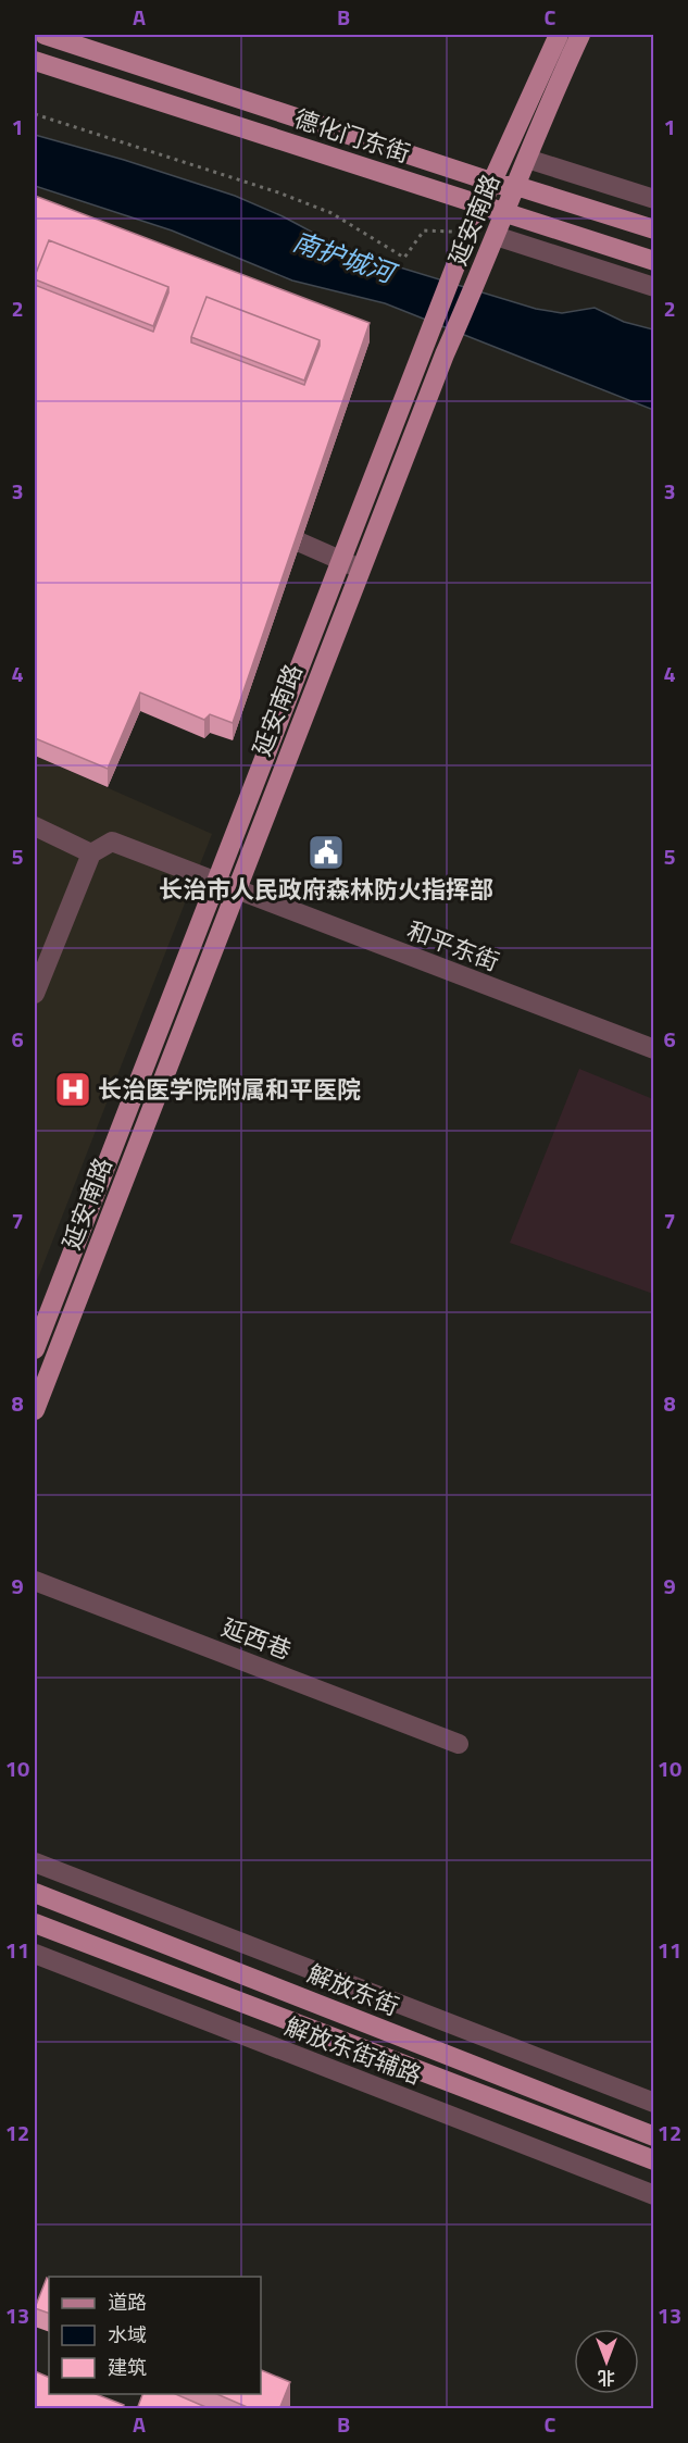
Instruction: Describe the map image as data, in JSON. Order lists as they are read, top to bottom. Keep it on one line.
{"streets":{"main road":["德化门东街","延安南路","解放东街"],"street":["和平东街","延西巷","解放东街辅路"]},"crossings":[["德化门东街","延安南路"],["延安南路","和平东街"]],"water":["南护城河"],"places":{"public building":["长治市人民政府森林防火指挥部"],"hospital":["长治医学院附属和平医院"]},"legend":["道路","水域","建筑"],"north":"bottom","grid":{"columns":["A","B","C"],"rows":["1","2","3","4","5","6","7","8","9","10","11","12","13"]}}
